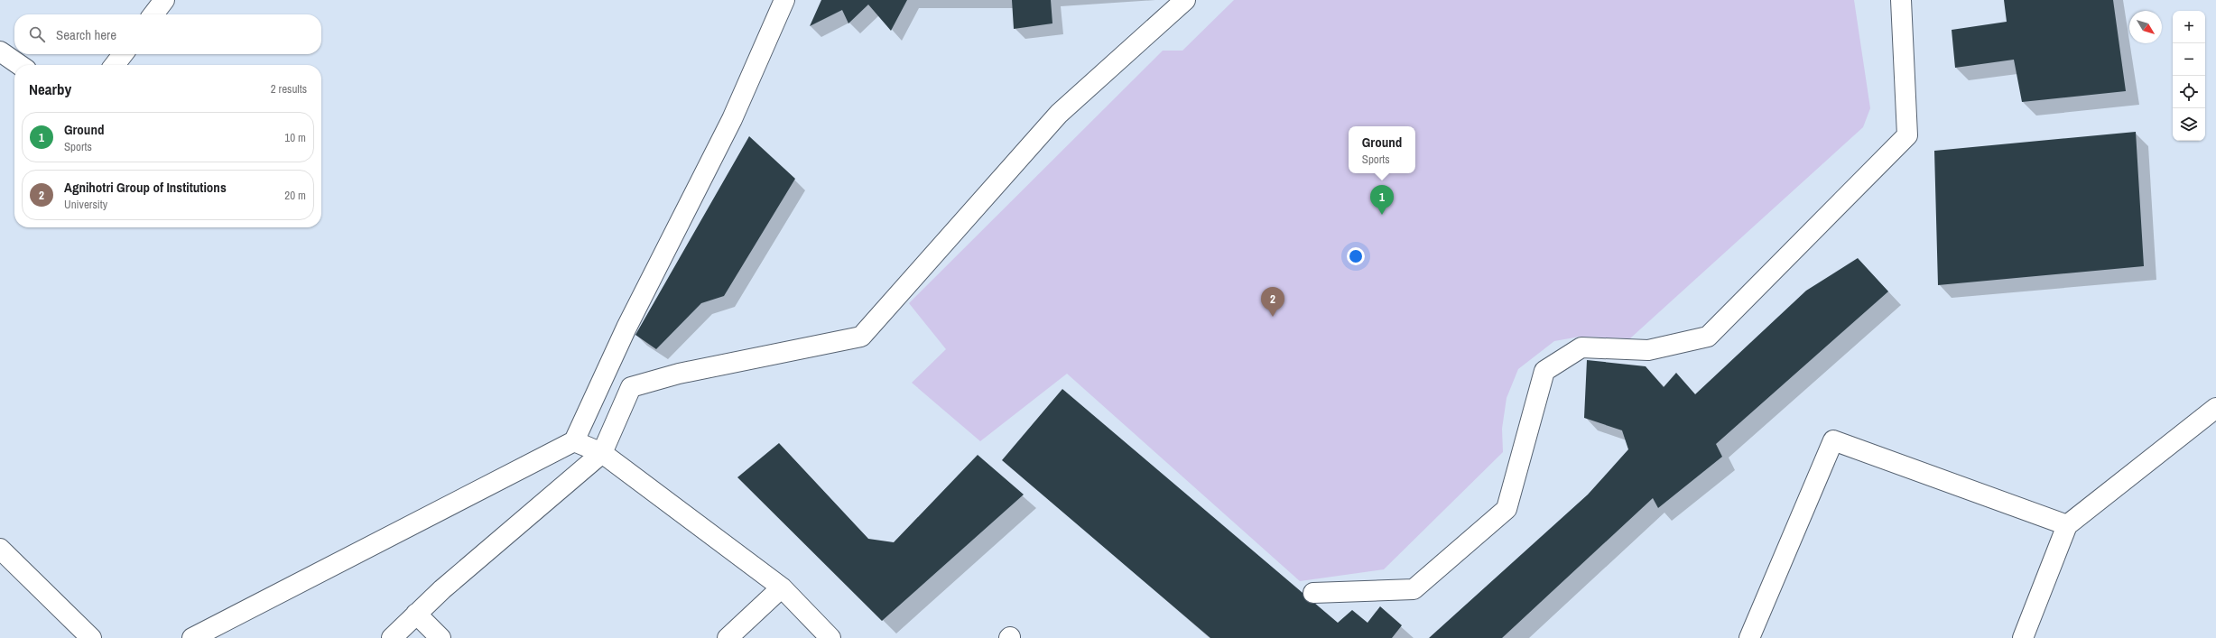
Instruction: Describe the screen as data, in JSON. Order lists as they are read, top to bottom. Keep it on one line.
{"north":"bottom right","page":{"map_buttons":["+","−"],"search":"Search here","heading":["Nearby","2 results"],"list":[{"mark":"1","name":"Ground","note":"Sports","value":"10 m"},{"mark":"2","name":"Agnihotri Group of Institutions","note":"University","value":"20 m"}],"popup":["Ground","Sports"],"pins":["1","2"]}}
